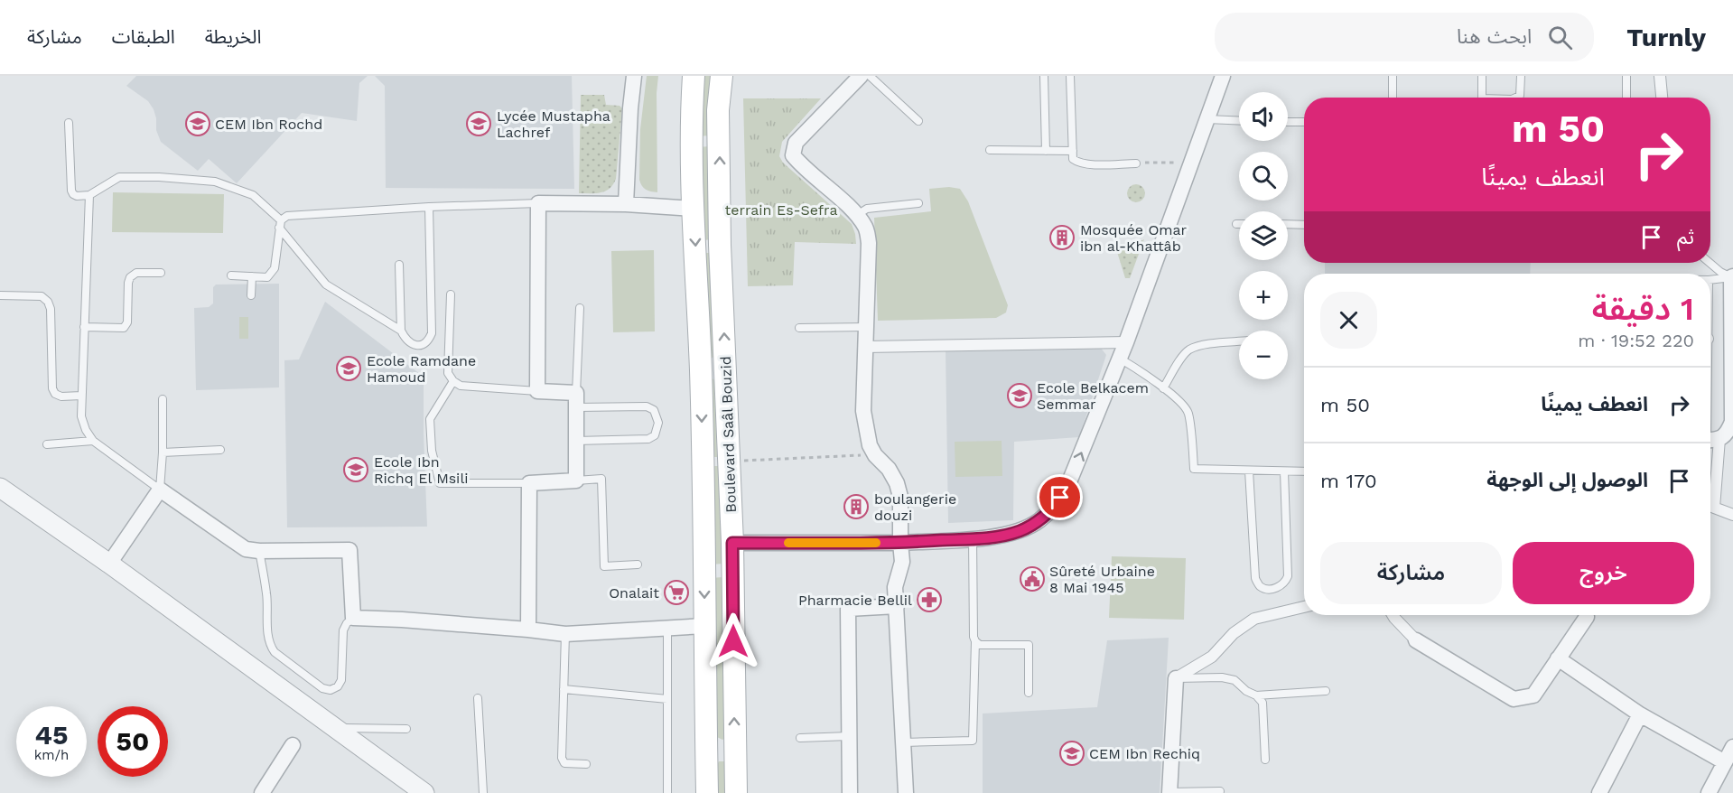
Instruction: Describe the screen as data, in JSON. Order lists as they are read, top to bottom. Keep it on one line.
{"streets":{"main road":["Boulevard Saâl Bouzid"]},"parks":["terrain Es-Sefra"],"places":{"school or university":["CEM Ibn Rochd","Lycée Mustapha Lachref","Ecole Ramdane Hamoud","Ecole Belkacem Semmar","Ecole Ibn Richq El Msili","CEM Ibn Rechiq"],"building":["Mosquée Omar ibn al-Khattâb","boulangerie douzi"],"public building":["Sûreté Urbaine 8 Mai 1945"],"supermarket":["Onalait"],"pharmacy":["Pharmacie Bellil"]},"page":{"header":"Turnly","search":"ابحث هنا","nav":["الخريطة","الطبقات","مشاركة"],"map_buttons":["+","−"],"turn":["50 m","انعطف يمينًا"],"then":"ثم","heading":["1 دقيقة","220 m · 19:52"],"list":[{"name":"انعطف يمينًا","value":"50 m"},{"name":"الوصول إلى الوجهة","value":"170 m"}],"buttons":["خروج","مشاركة"],"speed":"45 km/h","limit":"50"}}
